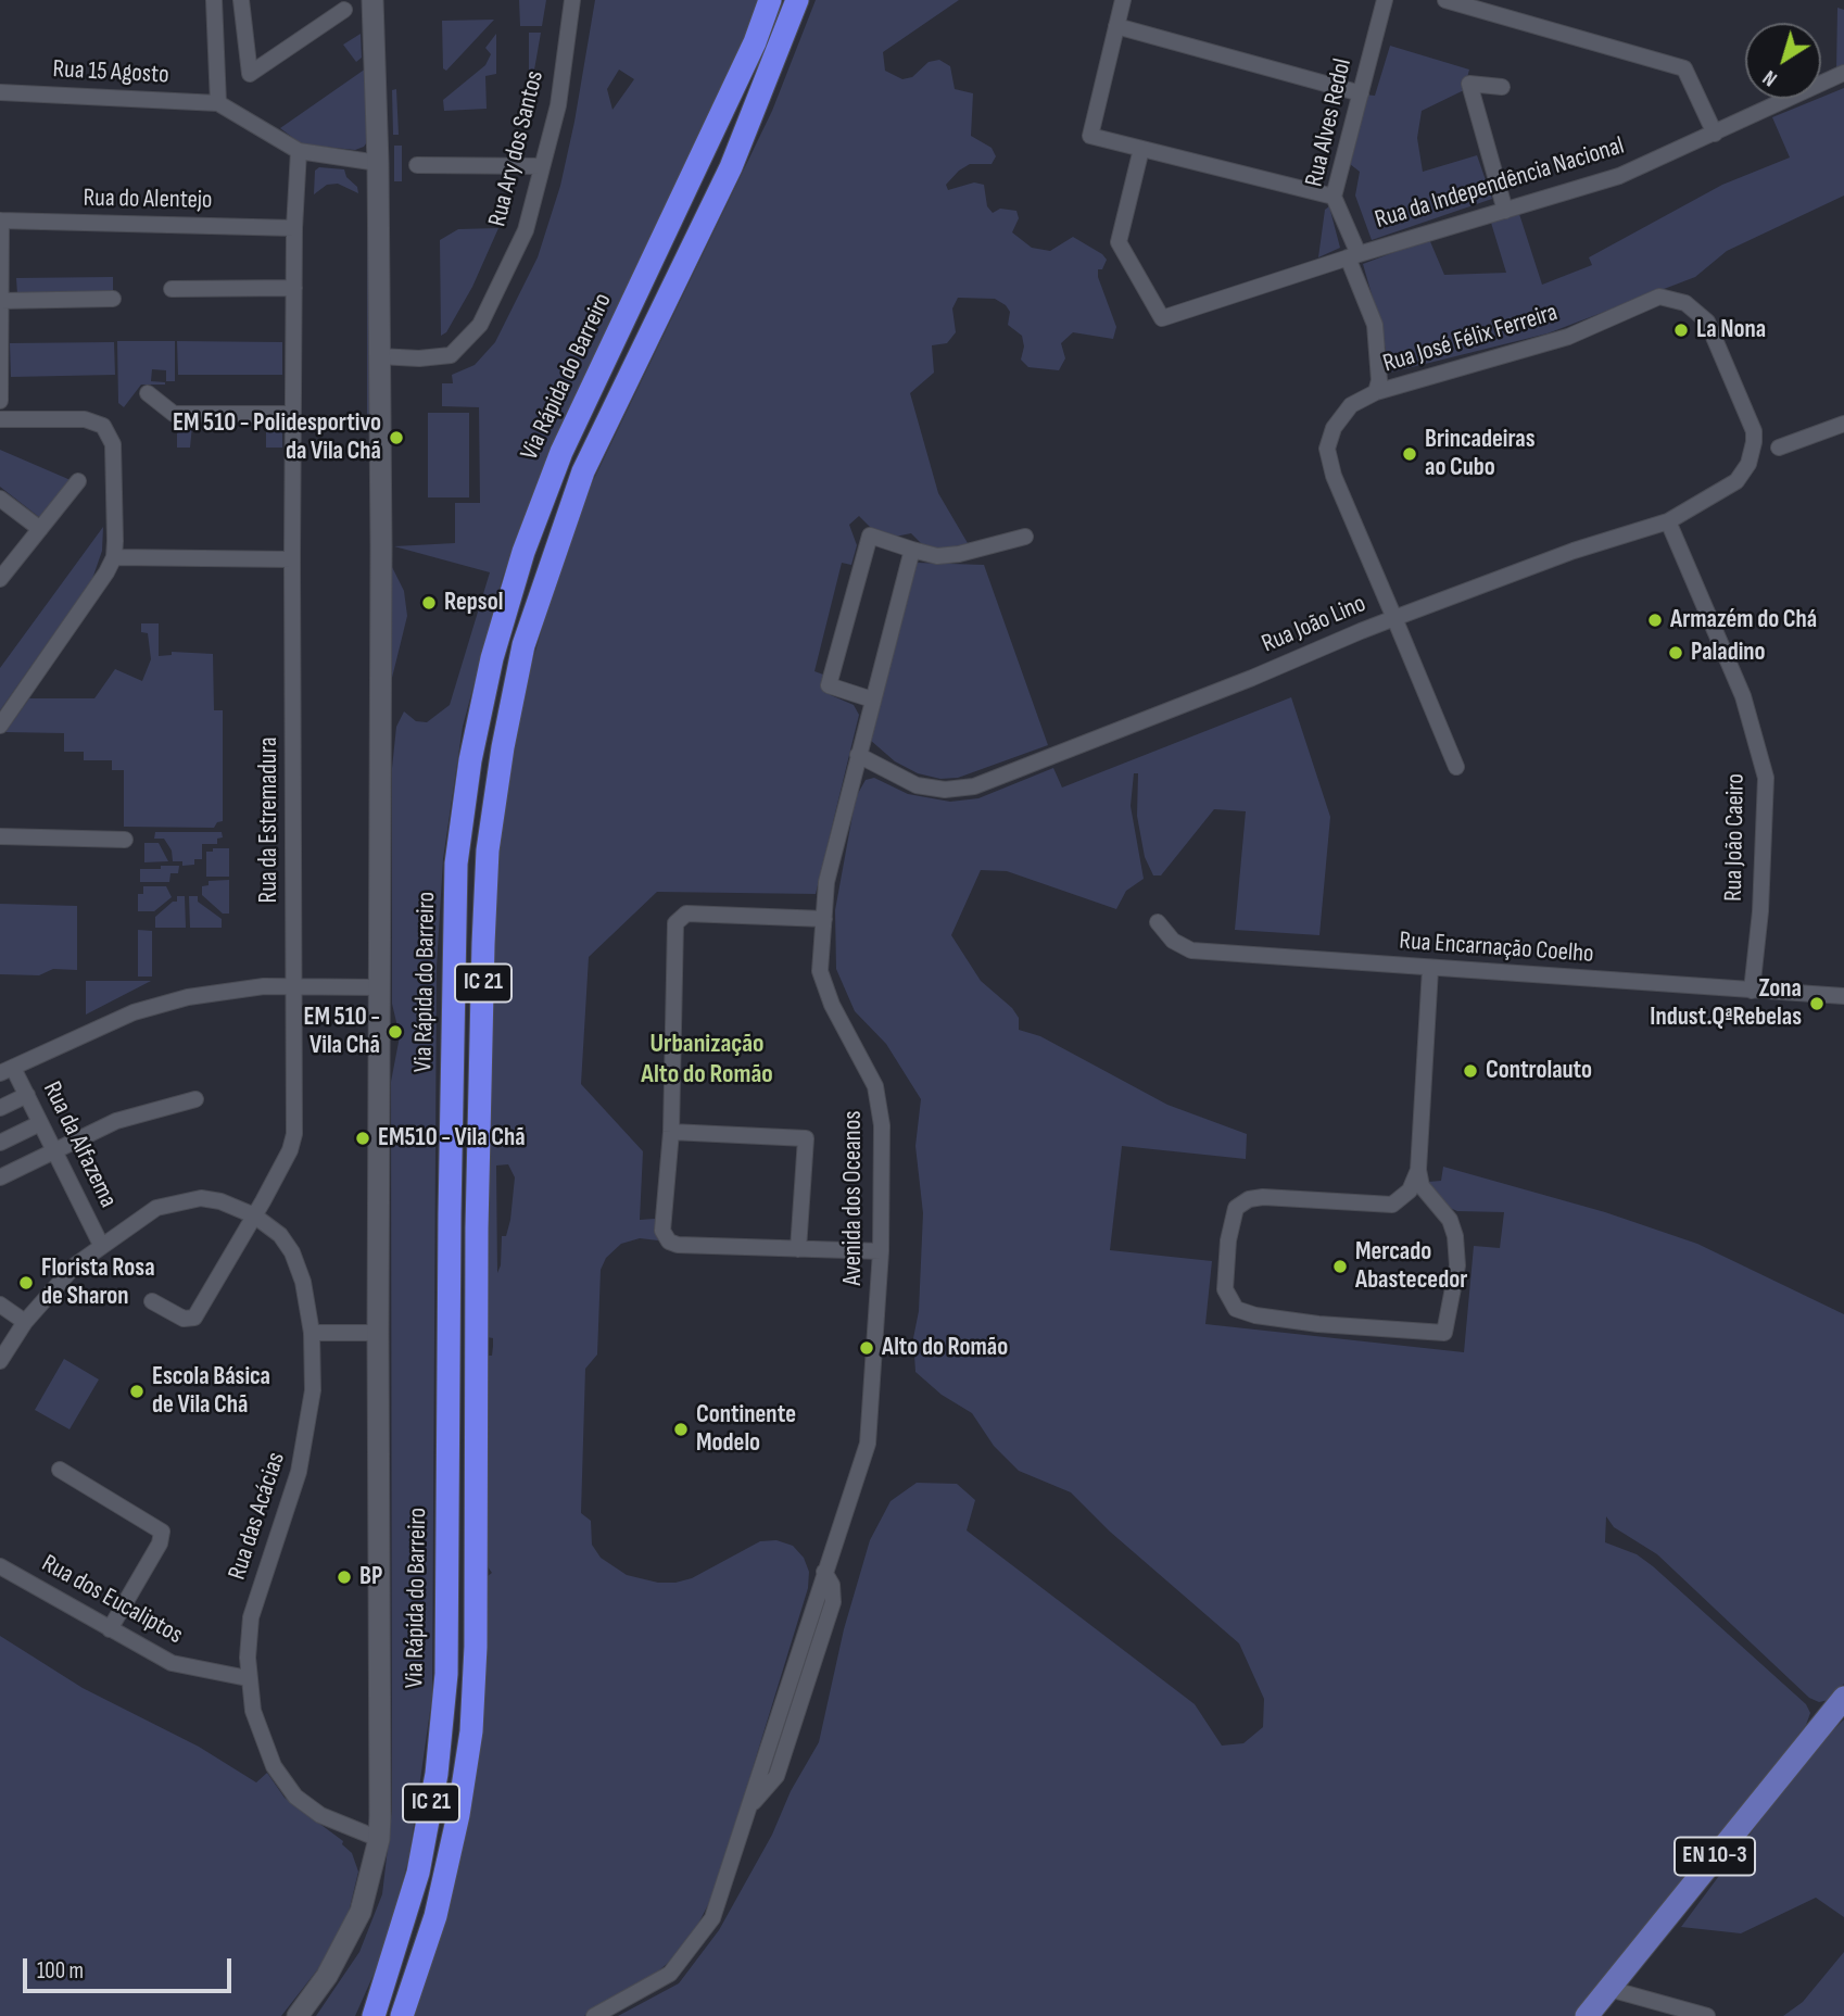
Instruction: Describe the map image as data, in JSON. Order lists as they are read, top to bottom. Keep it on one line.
{"streets":{"highway":["Via Rápida do Barreiro","IC 21"],"main road":["EN 10-3"],"street":["Rua 15 Agosto","Rua Alves Redol","Rua Ary dos Santos","Rua da Independência Nacional","Rua do Alentejo","Rua José Félix Ferreira","Rua João Lino","Rua da Estremadura","Rua João Caeiro","Rua Encarnação Coelho","Rua da Alfazema","Avenida dos Oceanos","Rua das Acácias","Rua dos Eucaliptos"]},"crossings":[["Rua Alves Redol","Rua da Independência Nacional"],["Rua Alves Redol","Rua José Félix Ferreira"],["Rua do Alentejo","Rua da Estremadura"],["Rua José Félix Ferreira","Rua João Lino"],["Rua João Lino","Rua João Caeiro"],["Rua João Lino","Avenida dos Oceanos"],["Rua da Estremadura","Rua das Acácias"],["Rua João Caeiro","Rua Encarnação Coelho"],["Rua da Alfazema","Rua das Acácias"],["Rua das Acácias","Rua dos Eucaliptos"]],"districts":["Urbanização Alto do Romão"],"places":["La Nona","EM 510 - Polidesportivo da Vila Chã","Brincadeiras ao Cubo","Repsol","Armazém do Chá","Paladino","Zona Indust.QªRebelas","EM 510 - Vila Chã","Controlauto","EM510 - Vila Chã","Mercado Abastecedor","Florista Rosa de Sharon","Alto do Romão","Escola Básica de Vila Chã","Continente Modelo","BP"],"scale_bar":"100 m","north":"bottom left"}
